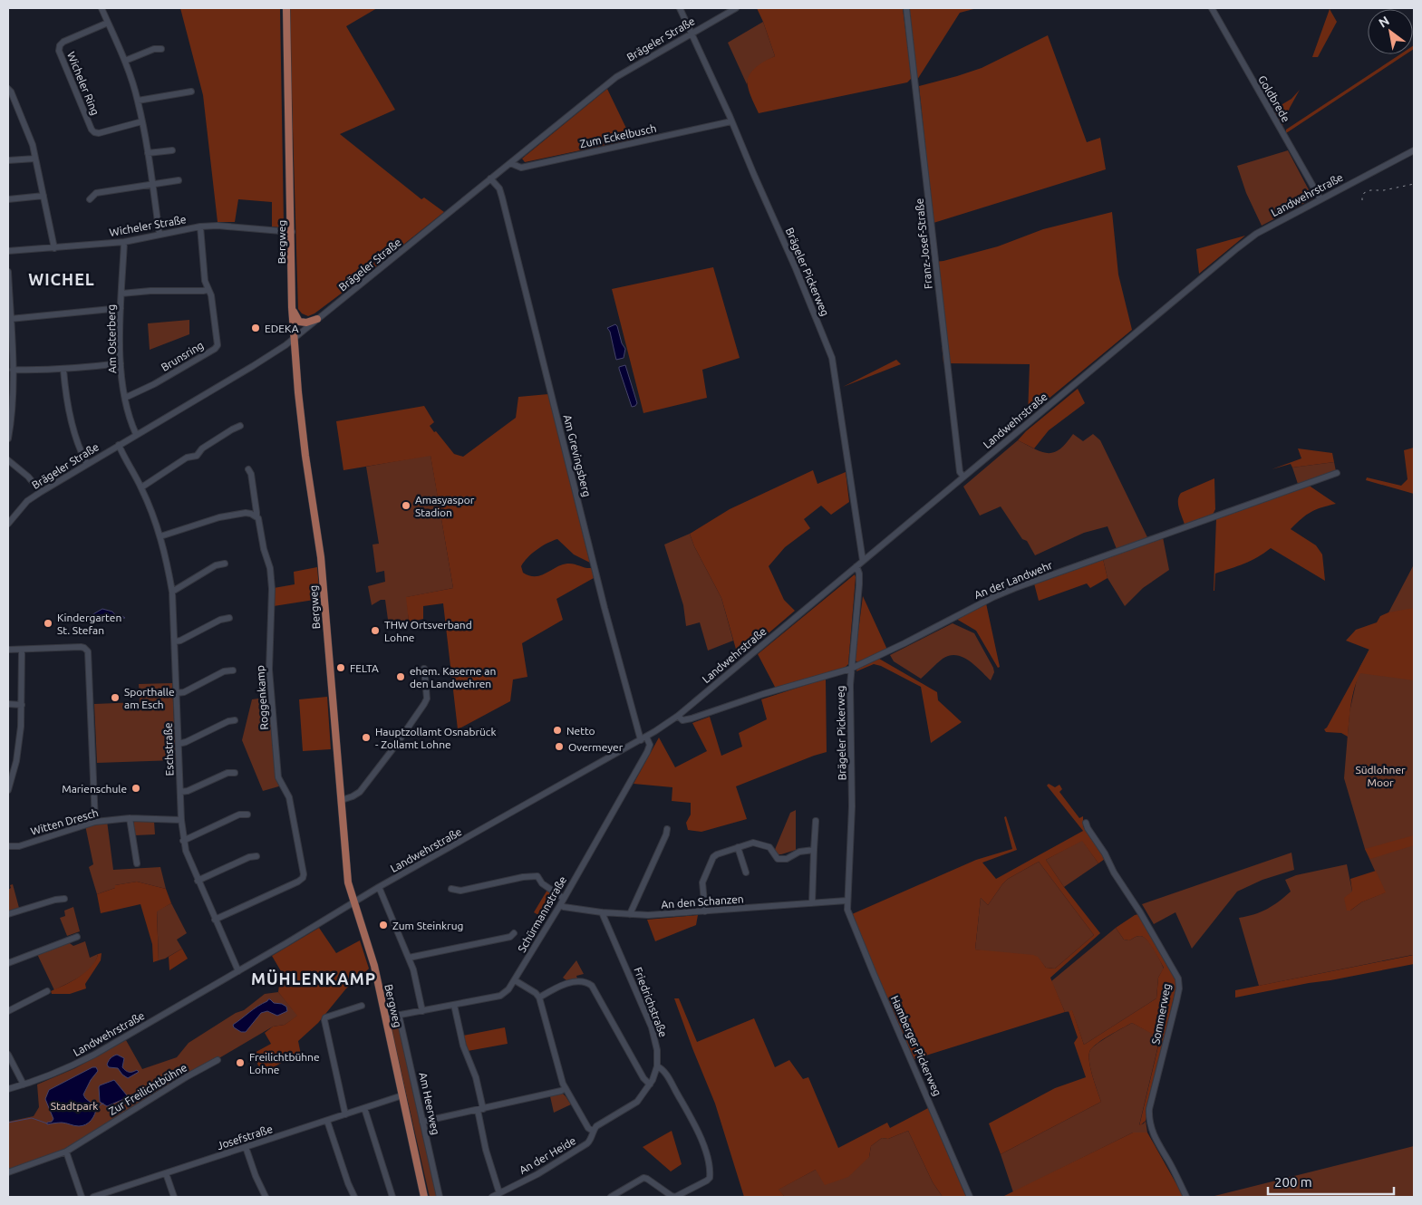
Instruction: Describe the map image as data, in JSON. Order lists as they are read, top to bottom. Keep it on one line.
{"streets":{"main road":["Bergweg"],"street":["Brägeler Straße","Wicheler Ring","Goldbrede","Zum Eckelbusch","Landwehrstraße","Wicheler Straße","Franz-Josef-Straße","Brägeler Pickerweg","Am Osterberg","Brunsring","Am Grevingsberg","An der Landwehr","Roggenkamp","Eschstraße","Witten Dresch","An den Schanzen","Schürmannstraße","Friedrichstraße","Sommerweg","Hamberger Pickerweg","Zur Freilichtbühne","Am Heerweg","Josefstraße","An der Heide"]},"crossings":[["Brägeler Straße","Zum Eckelbusch"],["Brägeler Straße","Bergweg"],["Brägeler Straße","Brägeler Pickerweg"],["Brägeler Straße","Am Osterberg"],["Brägeler Straße","Am Grevingsberg"],["Brägeler Straße","Eschstraße"],["Goldbrede","Landwehrstraße"],["Zum Eckelbusch","Brägeler Pickerweg"],["Landwehrstraße","Bergweg"],["Landwehrstraße","Franz-Josef-Straße"],["Landwehrstraße","Brägeler Pickerweg"],["Landwehrstraße","Am Grevingsberg"],["Landwehrstraße","An der Landwehr"],["Landwehrstraße","Eschstraße"],["Landwehrstraße","Schürmannstraße"],["Wicheler Straße","Bergweg"],["Wicheler Straße","Am Osterberg"],["Bergweg","Schürmannstraße"],["Bergweg","Josefstraße"],["Brägeler Pickerweg","An der Landwehr"],["Brägeler Pickerweg","An den Schanzen"],["Brägeler Pickerweg","Hamberger Pickerweg"],["Am Osterberg","Brunsring"],["Am Grevingsberg","Schürmannstraße"],["Roggenkamp","Eschstraße"],["Eschstraße","Witten Dresch"],["An den Schanzen","Schürmannstraße"],["An den Schanzen","Friedrichstraße"],["An den Schanzen","Hamberger Pickerweg"],["Schürmannstraße","Am Heerweg"],["Friedrichstraße","An der Heide"]],"districts":["WICHEL","MÜHLENKAMP"],"parks":["Südlohner Moor","Stadtpark"],"places":["EDEKA","Amasyaspor Stadion","Kindergarten St. Stefan","THW Ortsverband Lohne","FELTA","ehem. Kaserne an den Landwehren","Sporthalle am Esch","Netto","Hauptzollamt Osnabrück - Zollamt Lohne","Overmeyer","Marienschule","Zum Steinkrug","Freilichtbühne Lohne"],"scale_bar":"200 m","north":"top left"}
